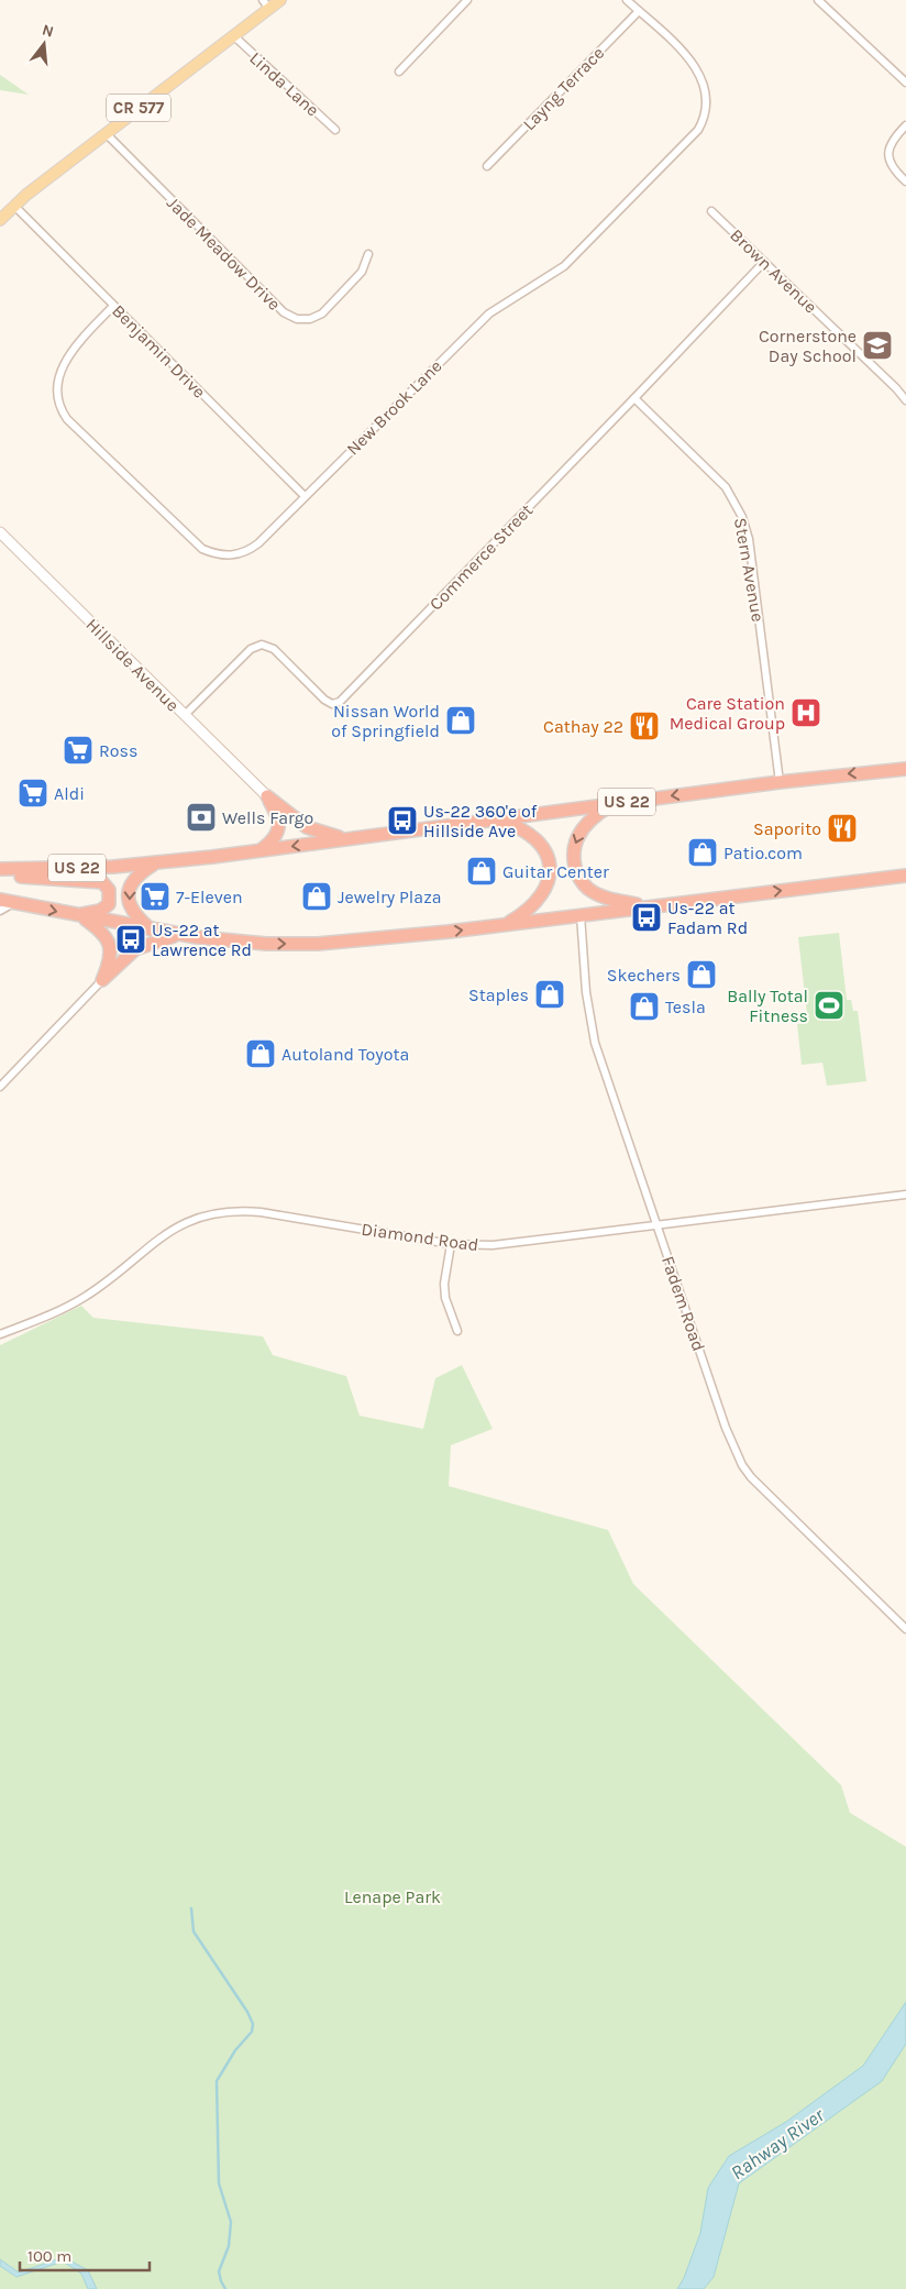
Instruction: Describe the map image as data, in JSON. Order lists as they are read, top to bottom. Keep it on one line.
{"streets":{"highway":["US 22"],"main road":["CR 577"],"street":["Linda Lane","Layng Terrace","Jade Meadow Drive","Brown Avenue","Benjamin Drive","New Brook Lane","Commerce Street","Stern Avenue","Hillside Avenue","Diamond Road","Fadem Road"]},"crossings":[["Linda Lane","CR 577"],["Layng Terrace","New Brook Lane"],["CR 577","Jade Meadow Drive"],["CR 577","Benjamin Drive"],["Brown Avenue","Commerce Street"],["Benjamin Drive","New Brook Lane"],["Commerce Street","Stern Avenue"],["Commerce Street","Hillside Avenue"],["Stern Avenue","US 22"],["Diamond Road","Fadem Road"]],"water":["Rahway River"],"parks":["Lenape Park"],"places":{"school or university":["Cornerstone Day School"],"hospital":["Care Station Medical Group"],"shop":["Nissan World of Springfield","Patio.com","Guitar Center","Jewelry Plaza","Skechers","Staples","Tesla","Autoland Toyota"],"restaurant":["Cathay 22","Saporito"],"supermarket":["Ross","Aldi","7-Eleven"],"bank":["Wells Fargo"],"bus stop":["Us-22 360'e of Hillside Ave","Us-22 at Fadam Rd","Us-22 at Lawrence Rd"],"sports":["Bally Total Fitness"]},"scale_bar":"100 m","north":"top"}
